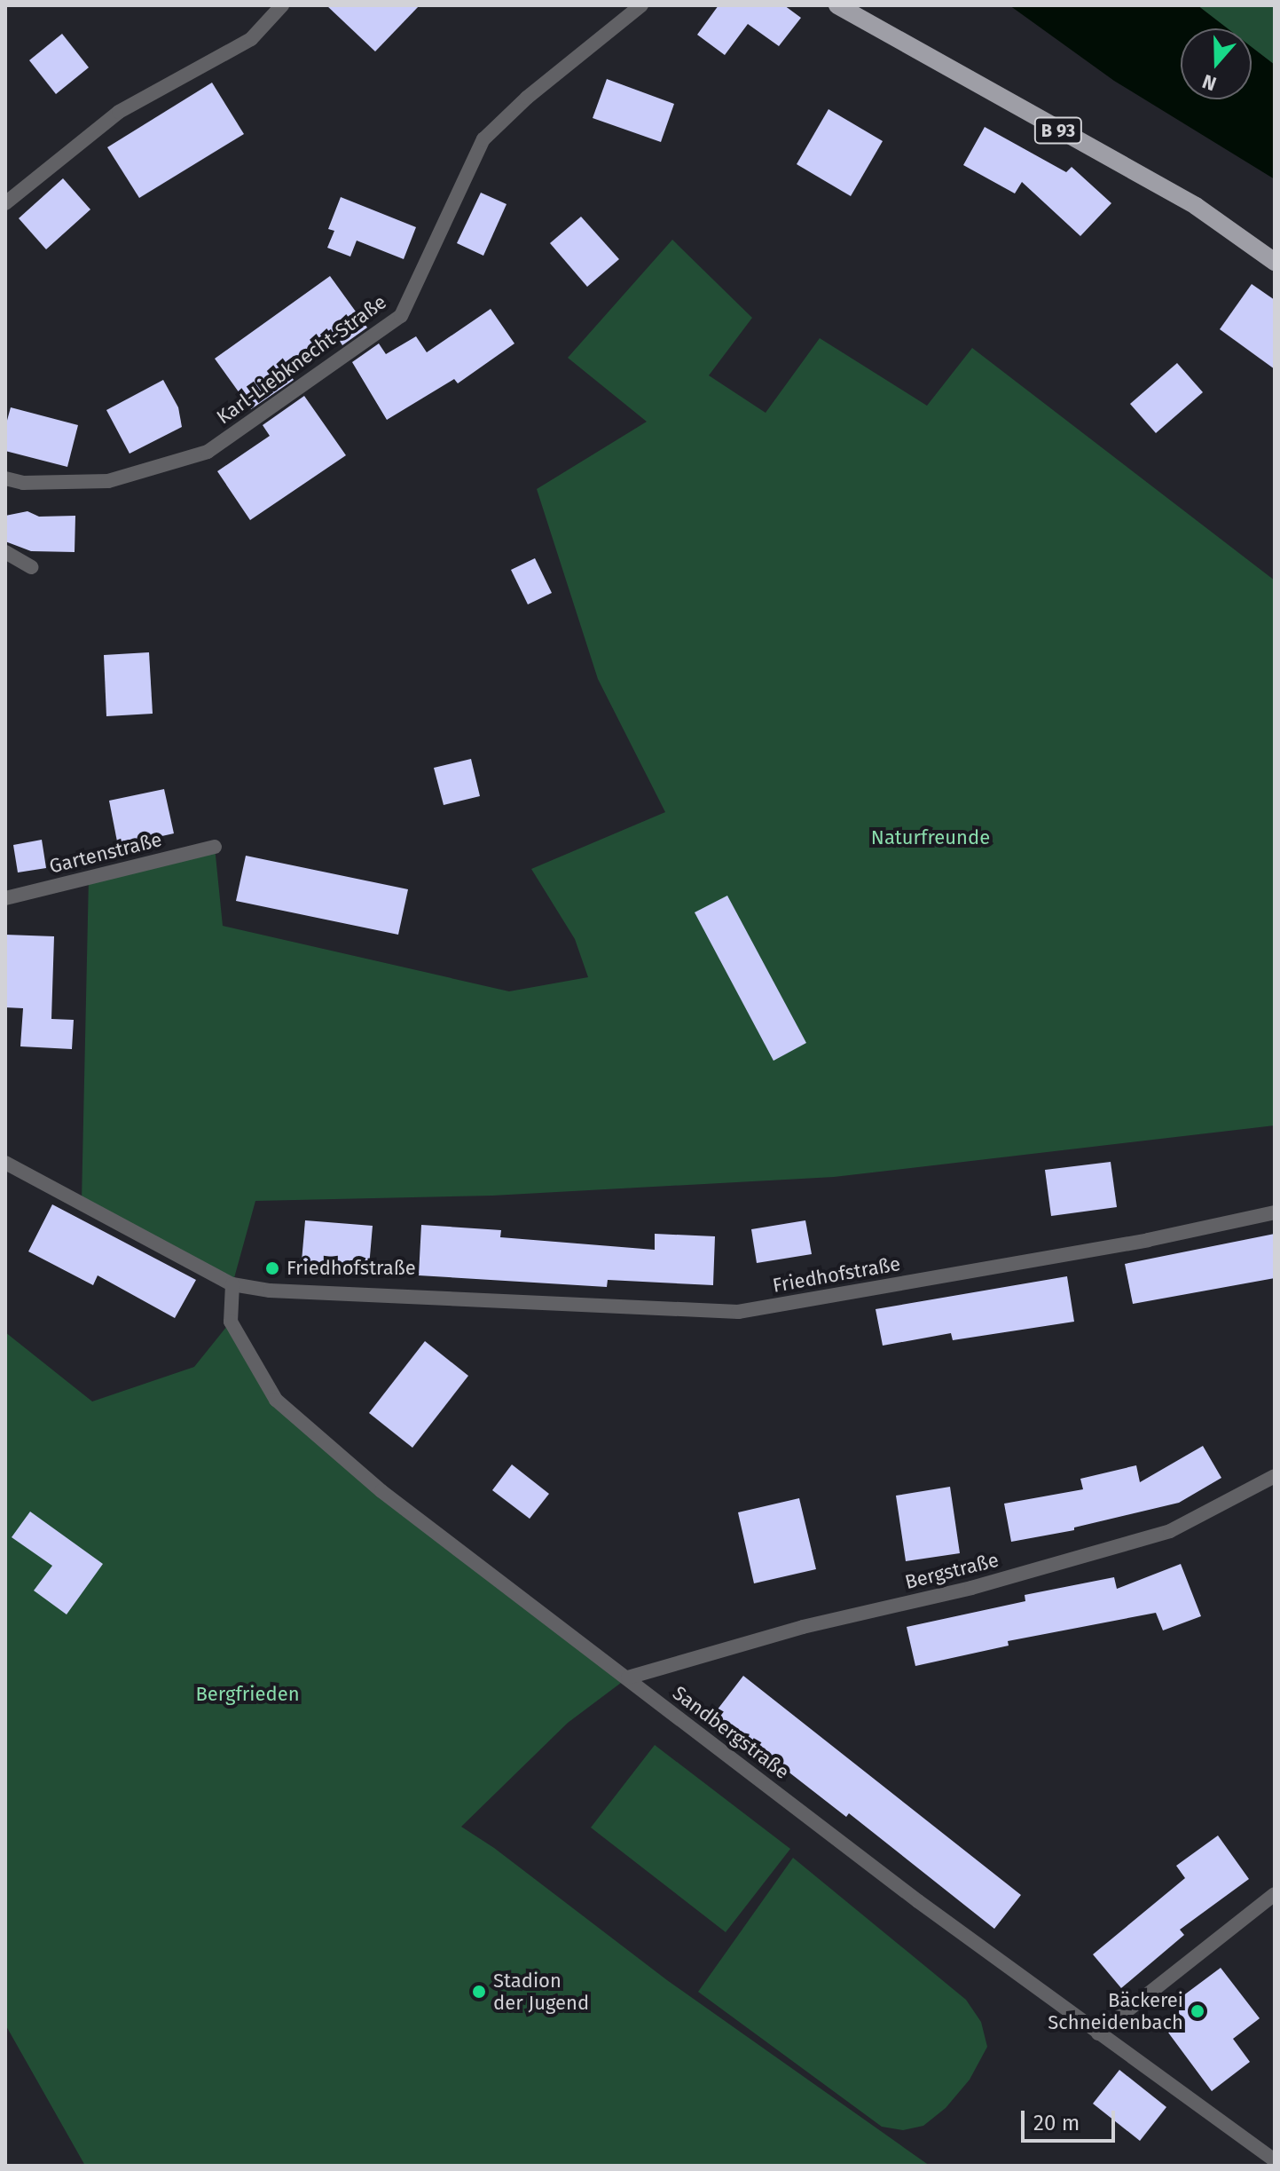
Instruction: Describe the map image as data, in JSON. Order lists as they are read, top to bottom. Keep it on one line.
{"streets":{"main road":["B 93"],"street":["Karl-Liebknecht-Straße","Gartenstraße","Friedhofstraße","Bergstraße","Sandbergstraße"]},"crossings":[["Friedhofstraße","Sandbergstraße"],["Bergstraße","Sandbergstraße"]],"parks":["Naturfreunde","Bergfrieden"],"places":["Friedhofstraße","Stadion der Jugend","Bäckerei Schneidenbach"],"scale_bar":"20 m","north":"bottom"}
